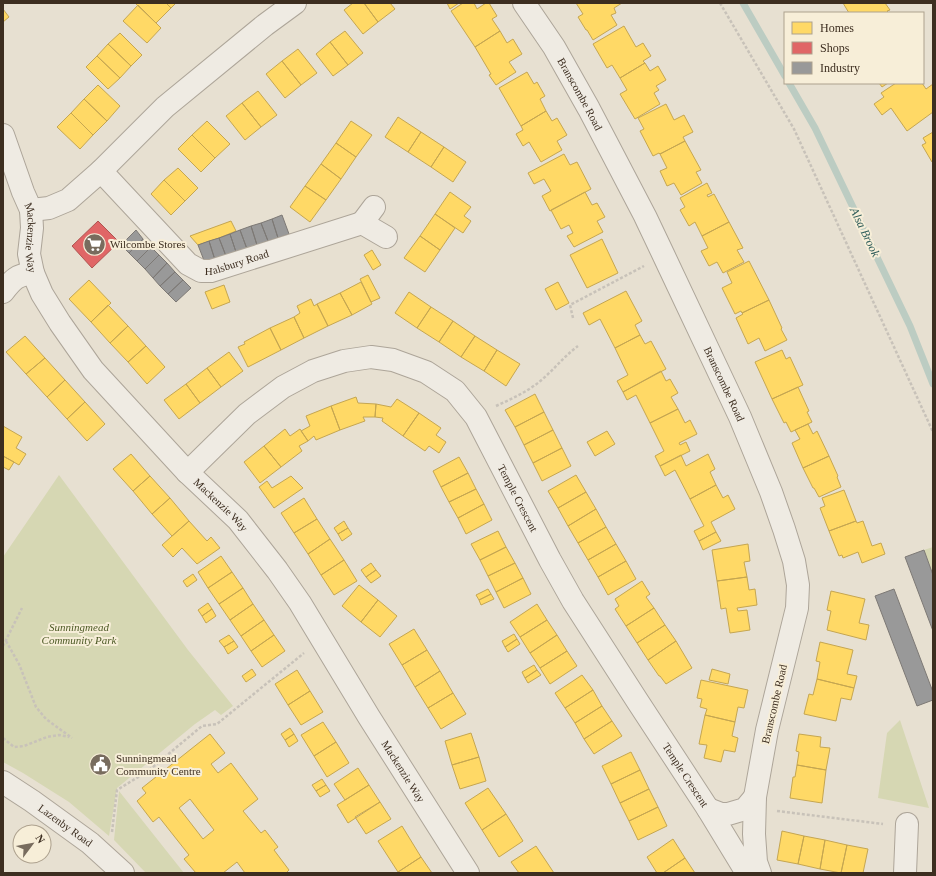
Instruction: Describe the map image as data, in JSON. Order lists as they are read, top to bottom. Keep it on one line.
{"streets":{"street":["Branscombe Road","Mackenzie Way","Halsbury Road","Temple Crescent","Lazenby Road"]},"crossings":[["Mackenzie Way","Temple Crescent"]],"water":["Alsa Brook"],"parks":["Sunningmead Community Park"],"places":{"supermarket":["Wilcombe Stores"],"public building":["Sunningmead Community Centre"]},"legend":["Homes","Shops","Industry"],"north":"top right"}
